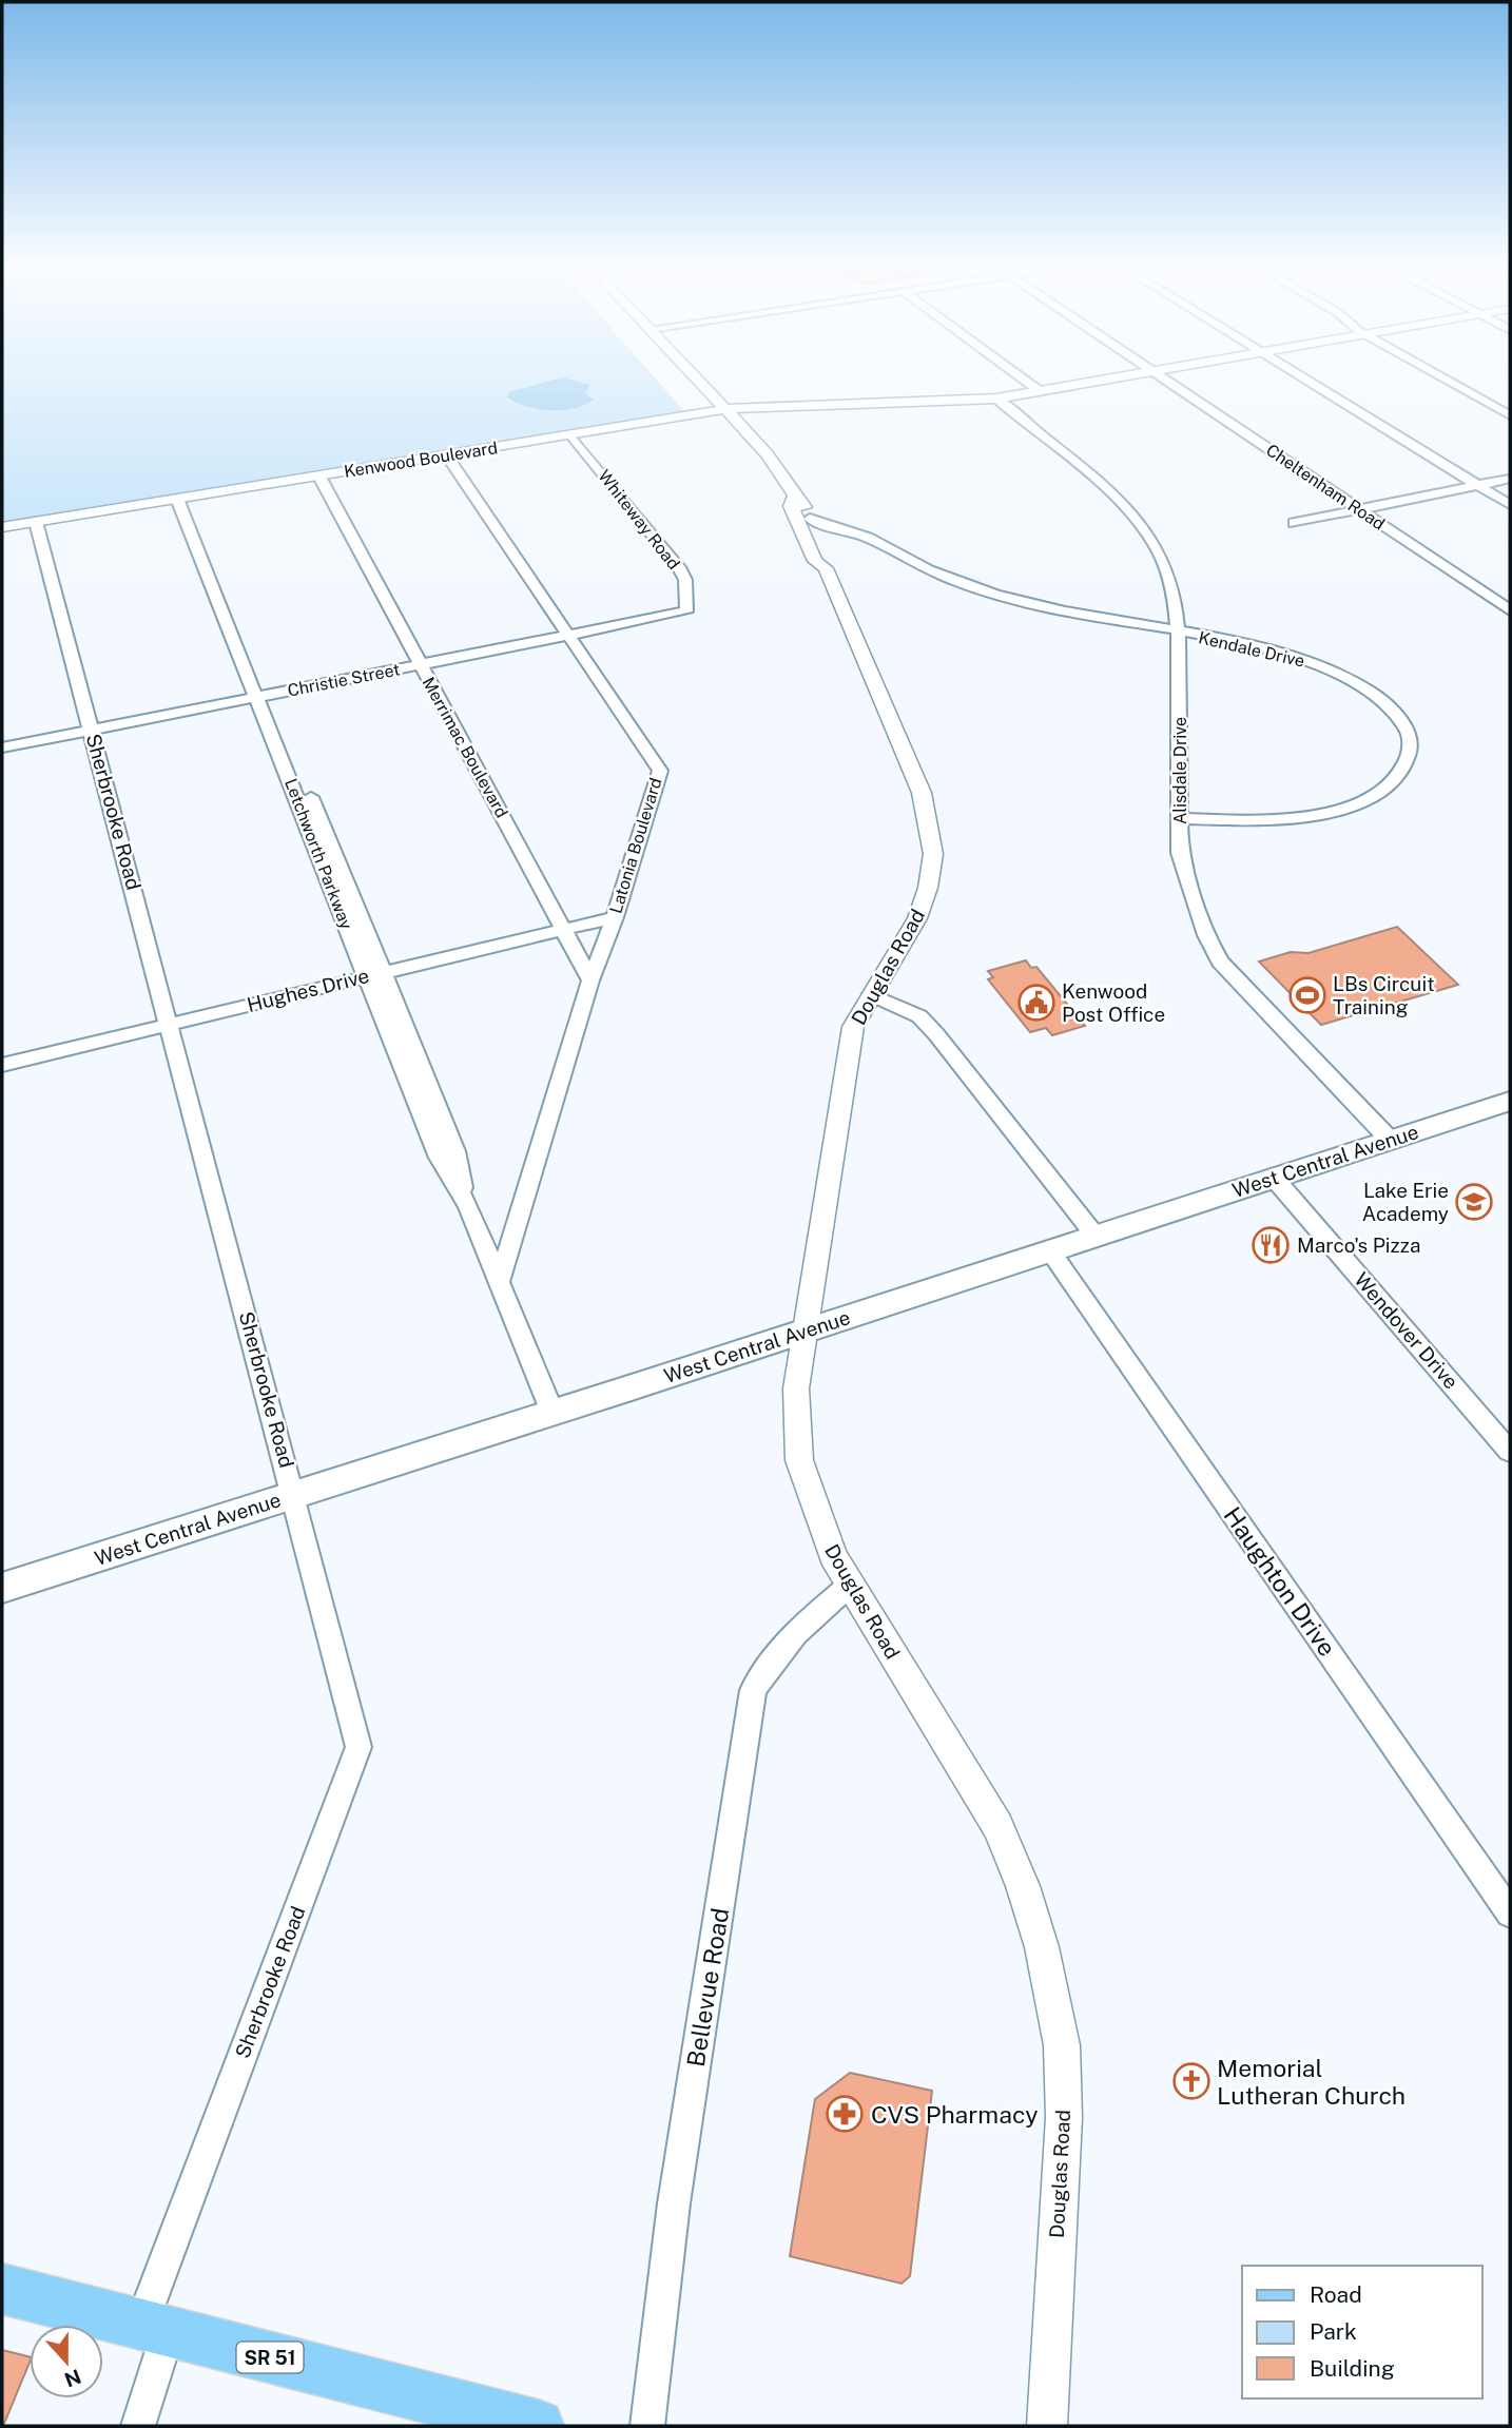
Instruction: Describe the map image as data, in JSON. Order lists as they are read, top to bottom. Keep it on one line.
{"streets":{"main road":["West Central Avenue","SR 51"],"street":["Kenwood Boulevard","Cheltenham Road","Whiteway Road","Kendale Drive","Christie Street","Merrimac Boulevard","Alisdale Drive","Sherbrooke Road","Latonia Boulevard","Letchworth Parkway","Douglas Road","Hughes Drive","Wendover Drive","Haughton Drive","Bellevue Road"]},"crossings":[["Kenwood Boulevard","Whiteway Road"],["Kenwood Boulevard","Merrimac Boulevard"],["Kenwood Boulevard","Alisdale Drive"],["Kenwood Boulevard","Sherbrooke Road"],["Kenwood Boulevard","Latonia Boulevard"],["Kenwood Boulevard","Letchworth Parkway"],["Kenwood Boulevard","Douglas Road"],["Whiteway Road","Christie Street"],["Kendale Drive","Alisdale Drive"],["Kendale Drive","Douglas Road"],["Christie Street","Merrimac Boulevard"],["Christie Street","Sherbrooke Road"],["Christie Street","Latonia Boulevard"],["Christie Street","Letchworth Parkway"],["Merrimac Boulevard","Latonia Boulevard"],["Merrimac Boulevard","Hughes Drive"],["Alisdale Drive","West Central Avenue"],["Sherbrooke Road","Hughes Drive"],["Sherbrooke Road","West Central Avenue"],["Sherbrooke Road","SR 51"],["Latonia Boulevard","Letchworth Parkway"],["Latonia Boulevard","Hughes Drive"],["Letchworth Parkway","Hughes Drive"],["Letchworth Parkway","West Central Avenue"],["Douglas Road","West Central Avenue"],["Douglas Road","Bellevue Road"],["West Central Avenue","Wendover Drive"],["West Central Avenue","Haughton Drive"]],"places":{"sports":["LBs Circuit Training"],"public building":["Kenwood Post Office"],"school or university":["Lake Erie Academy"],"restaurant":["Marco's Pizza"],"church":["Memorial Lutheran Church"],"pharmacy":["CVS Pharmacy"]},"legend":["Road","Park","Building"],"north":"bottom"}
